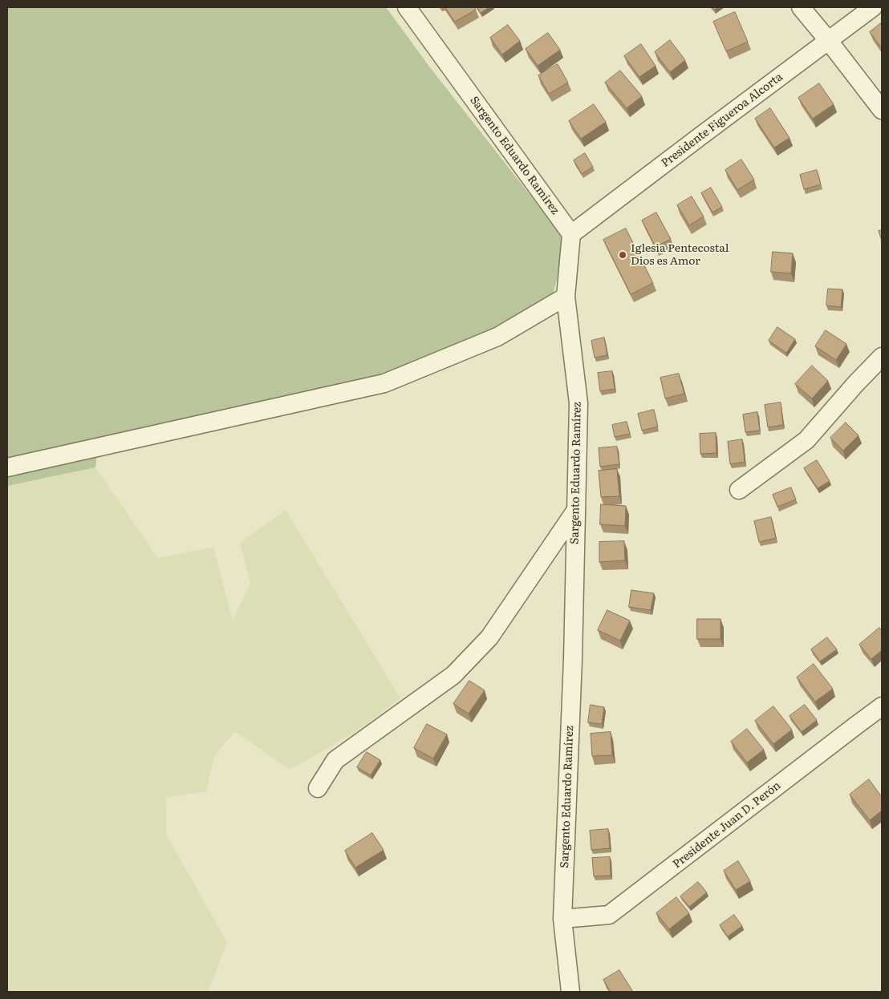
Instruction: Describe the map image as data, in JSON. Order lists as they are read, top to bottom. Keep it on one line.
{"streets":{"street":["Presidente Figueroa Alcorta","Sargento Eduardo Ramírez","Presidente Juan D. Perón"]},"crossings":[["Presidente Figueroa Alcorta","Sargento Eduardo Ramírez"],["Sargento Eduardo Ramírez","Presidente Juan D. Perón"]],"places":["Iglesia Pentecostal Dios es Amor"]}
